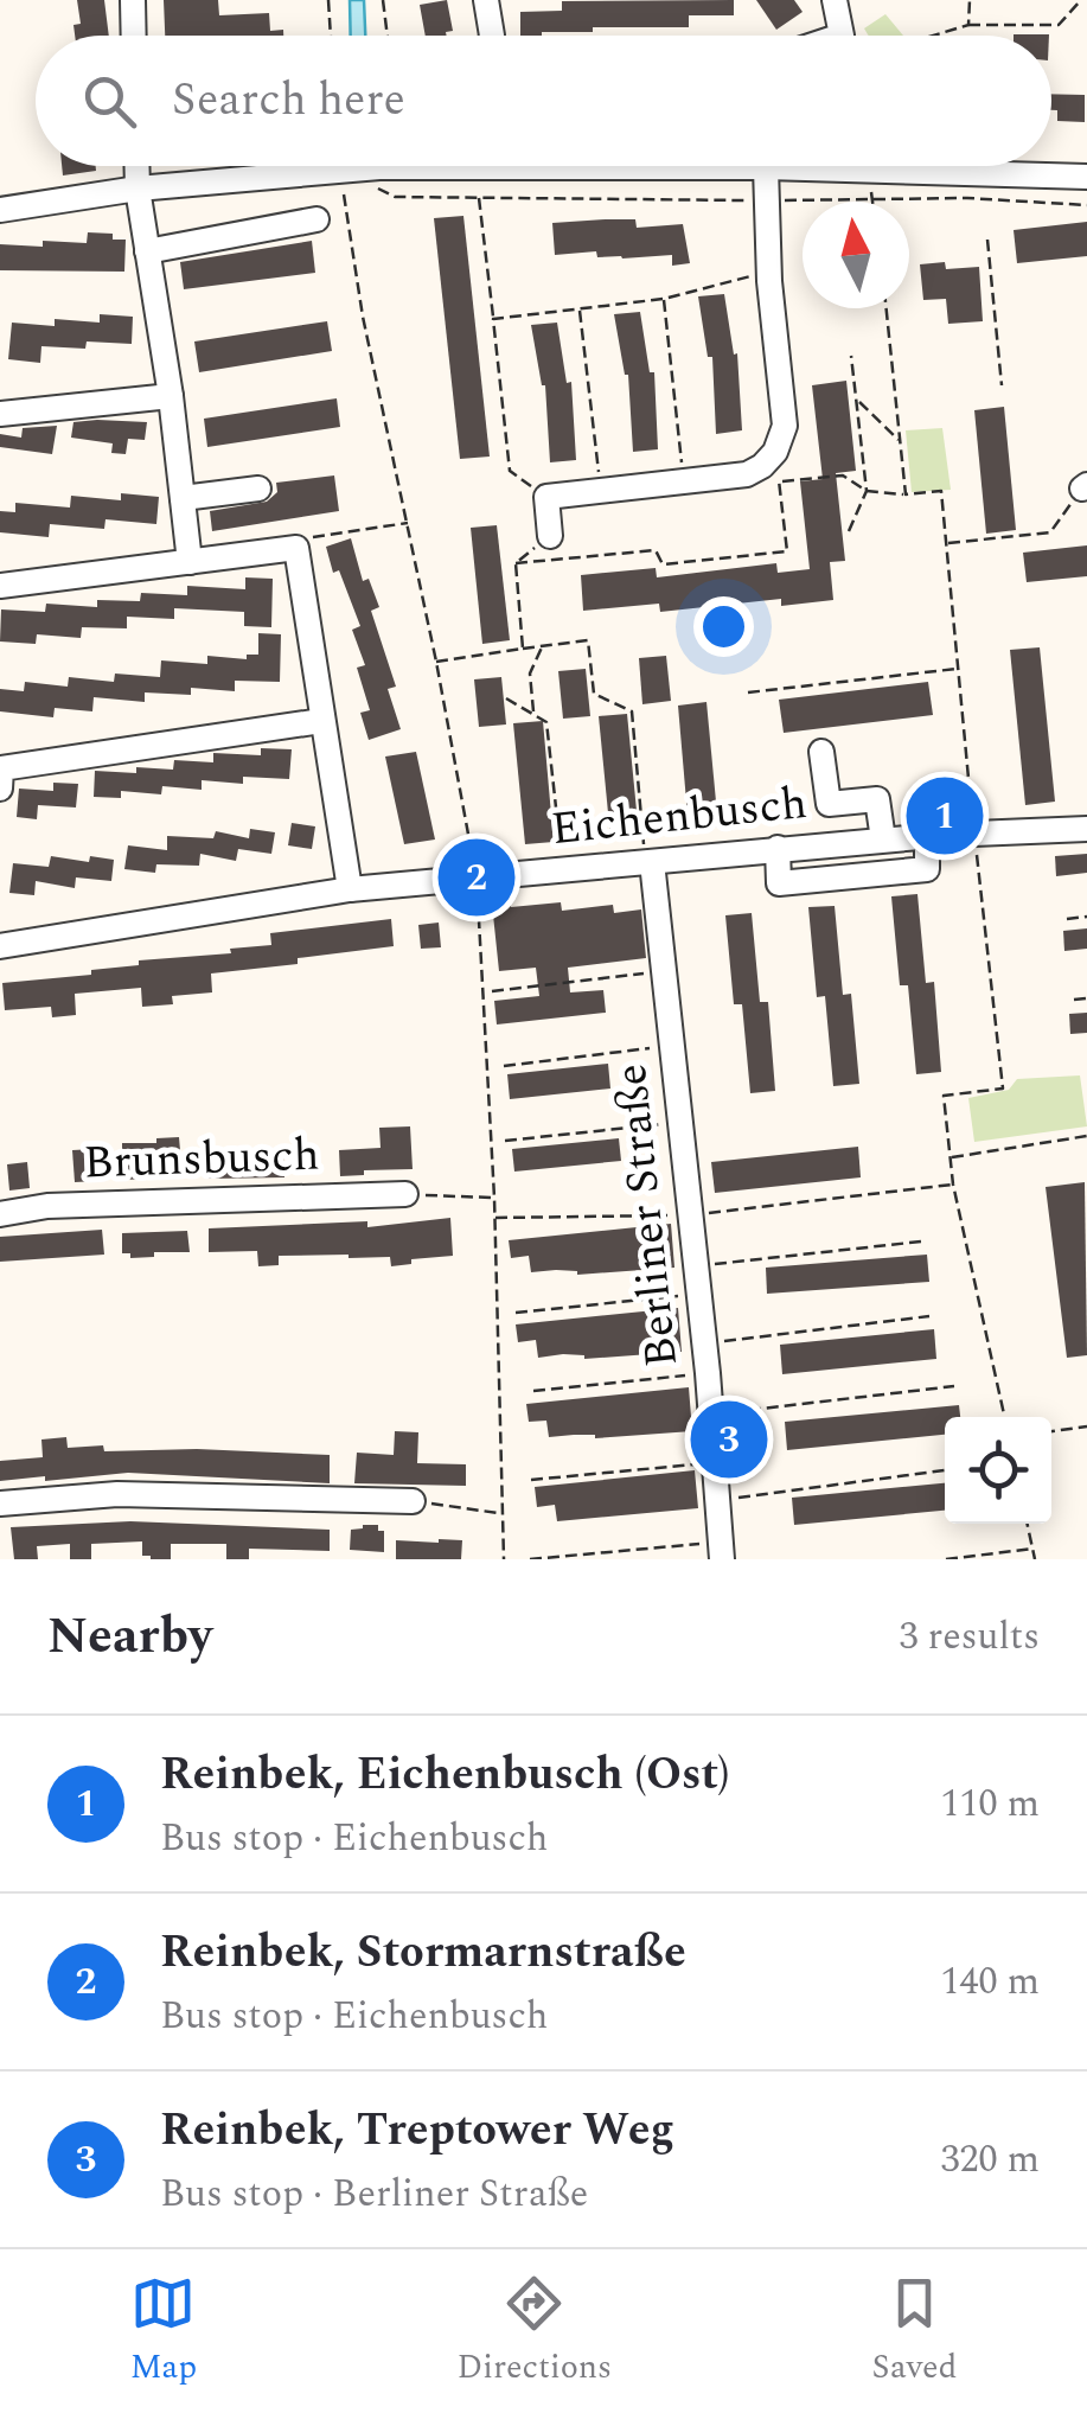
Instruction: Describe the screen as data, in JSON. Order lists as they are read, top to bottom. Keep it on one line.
{"streets":{"street":["Eichenbusch","Brunsbusch","Berliner Straße"]},"crossings":[["Eichenbusch","Berliner Straße"]],"north":"top","page":{"search":"Search here","pins":["1","2","3"],"heading":["Nearby","3 results"],"list":[{"mark":"1","name":"Reinbek, Eichenbusch (Ost)","note":"Bus stop · Eichenbusch","value":"110 m"},{"mark":"2","name":"Reinbek, Stormarnstraße","note":"Bus stop · Eichenbusch","value":"140 m"},{"mark":"3","name":"Reinbek, Treptower Weg","note":"Bus stop · Berliner Straße","value":"320 m"}],"nav":["Map","Directions","Saved"]}}
